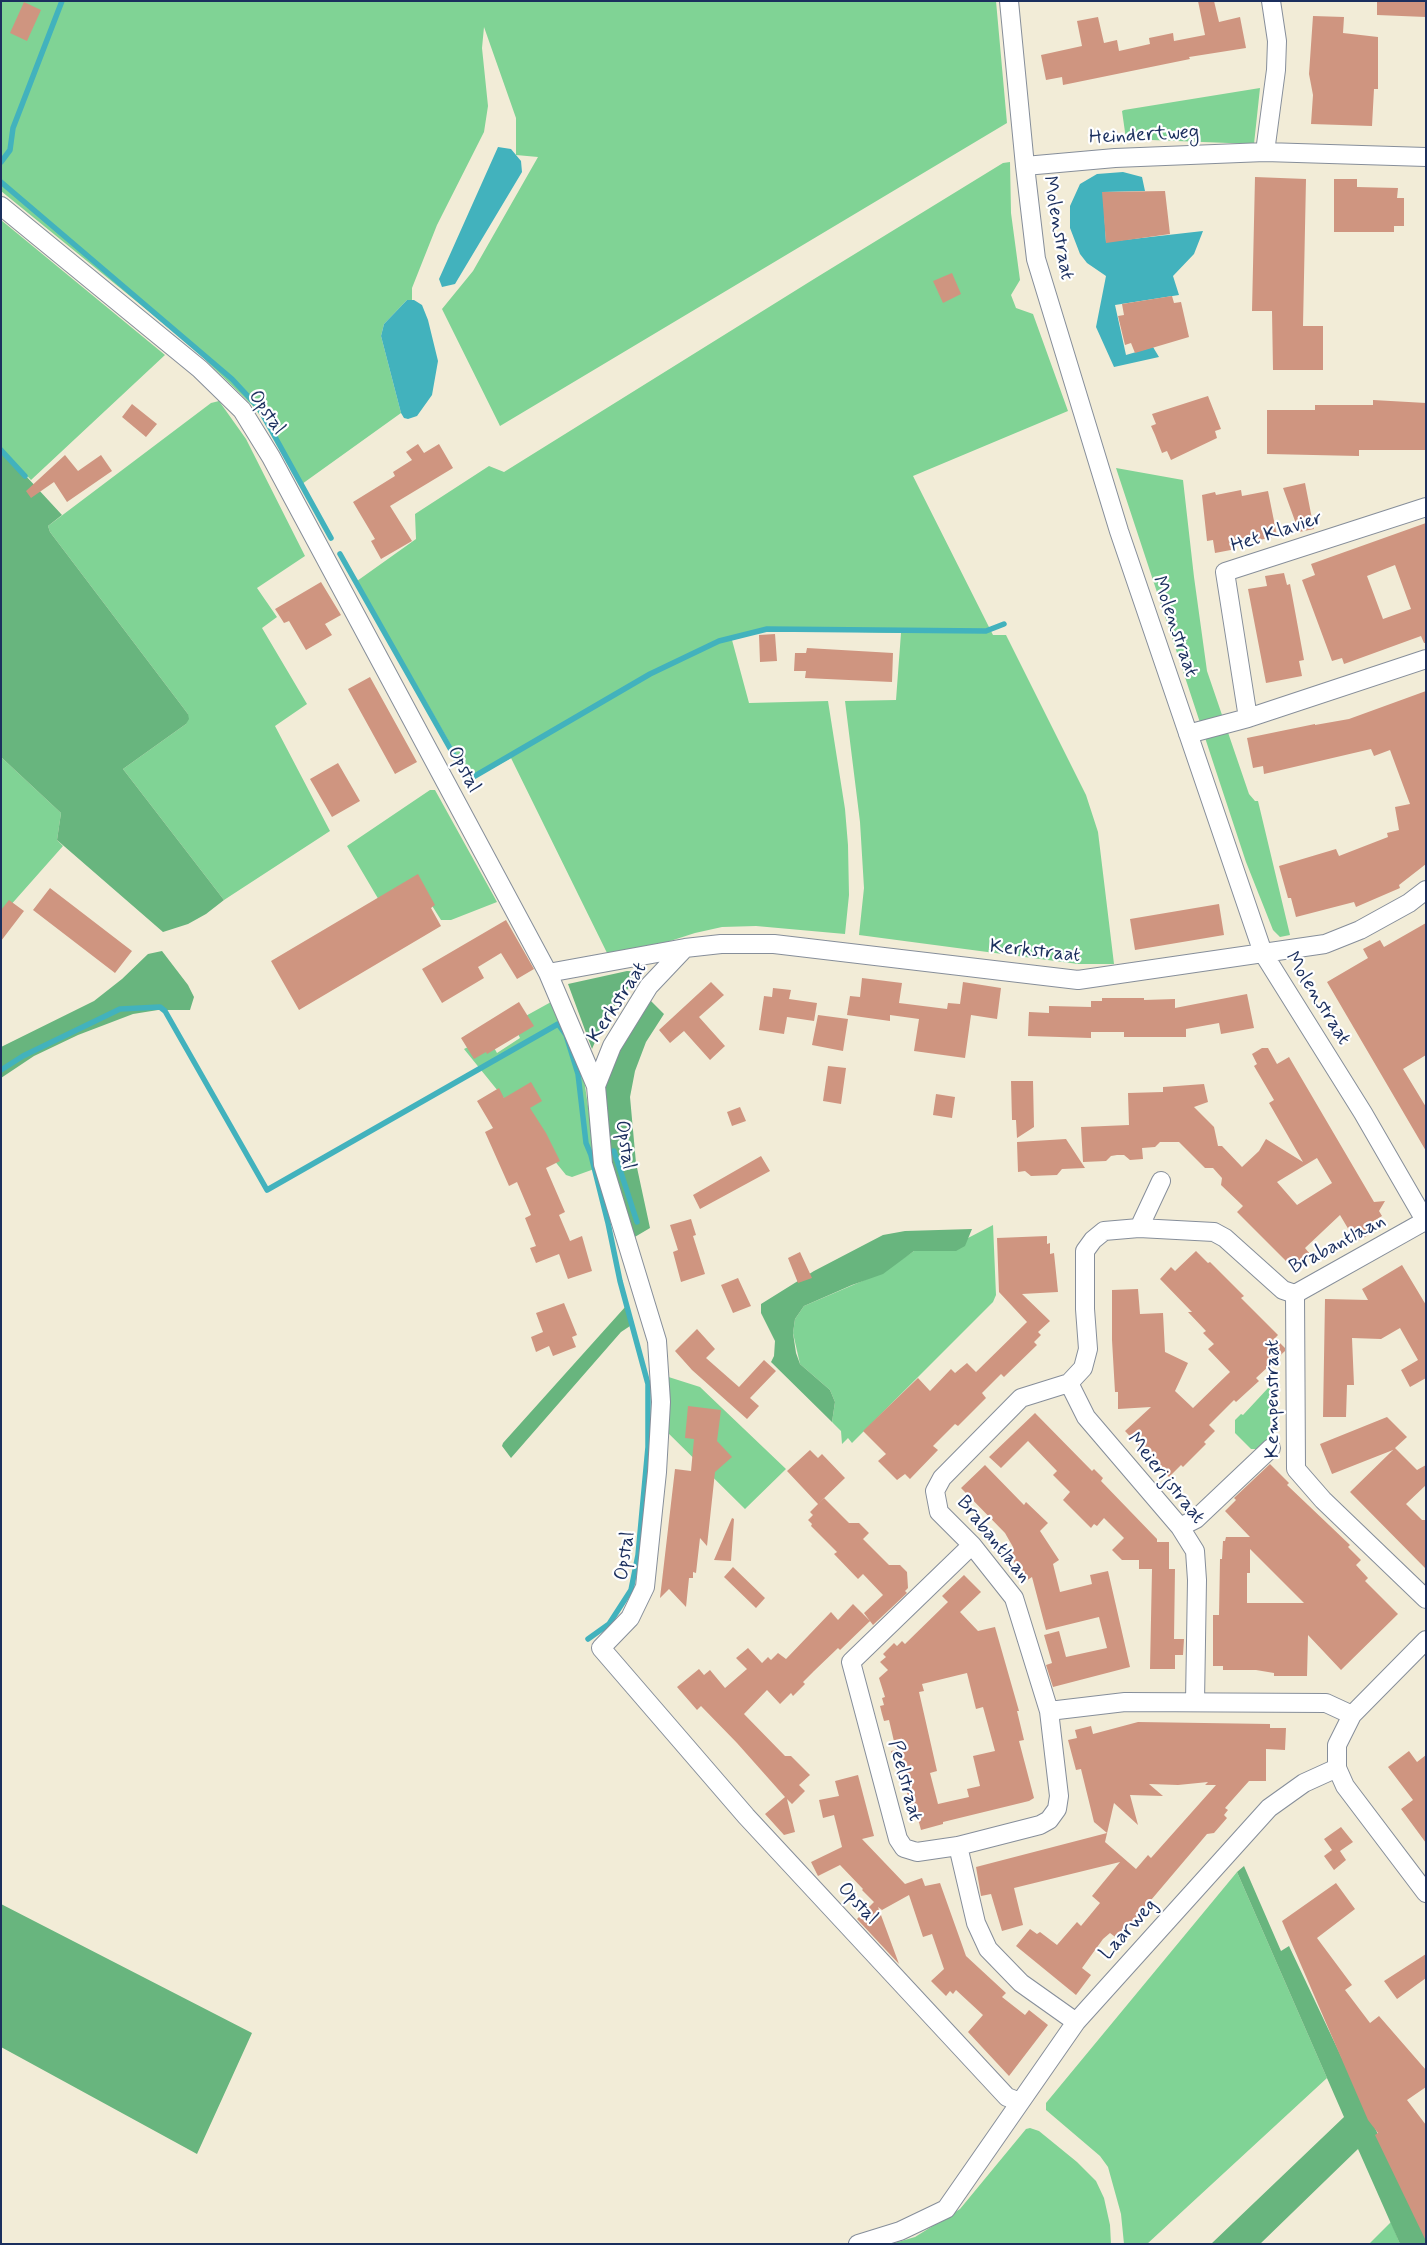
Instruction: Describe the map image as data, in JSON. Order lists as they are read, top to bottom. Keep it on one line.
{"streets":{"street":["Heindertweg","Molenstraat","Opstal","Het Klavier","Kerkstraat","Brabantlaan","Kempenstraat","Meierijstraat","Peelstraat","Laarweg"]},"crossings":[["Heindertweg","Molenstraat"],["Molenstraat","Kerkstraat"],["Molenstraat","Brabantlaan"],["Opstal","Kerkstraat"],["Opstal","Laarweg"],["Brabantlaan","Kempenstraat"],["Brabantlaan","Meierijstraat"],["Brabantlaan","Peelstraat"],["Kempenstraat","Meierijstraat"]]}
